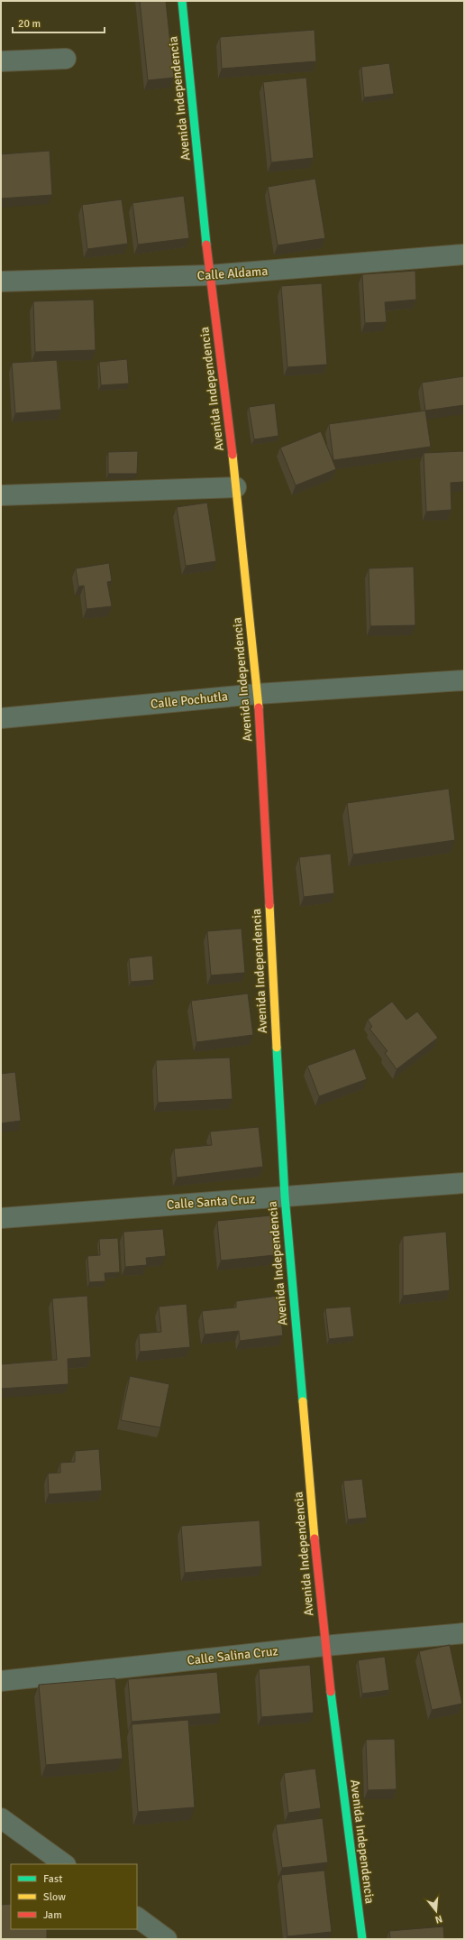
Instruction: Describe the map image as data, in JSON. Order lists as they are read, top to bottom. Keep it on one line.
{"streets":{"street":["Avenida Independencia","Calle Aldama","Calle Pochutla","Calle Santa Cruz","Calle Salina Cruz"]},"crossings":[["Avenida Independencia","Calle Aldama"],["Avenida Independencia","Calle Pochutla"],["Avenida Independencia","Calle Santa Cruz"],["Avenida Independencia","Calle Salina Cruz"]],"legend":["Fast","Slow","Jam"],"scale_bar":"20 m","north":"bottom"}
